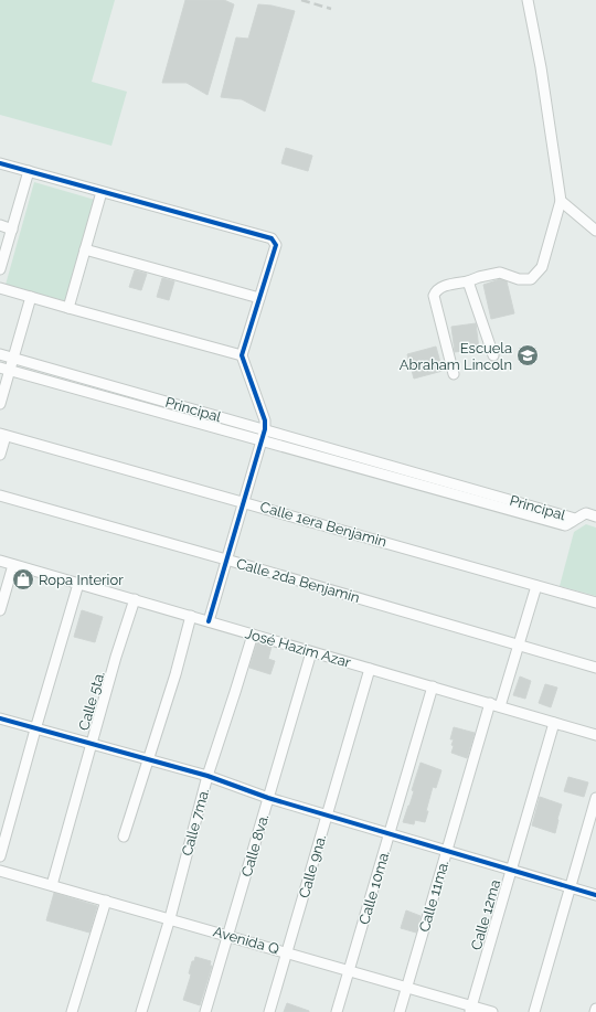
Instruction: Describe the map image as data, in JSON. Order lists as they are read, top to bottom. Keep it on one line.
{"streets":{"street":["Principal","Calle 1era Benjamin","Calle 2da Benjamin","José Hazim Azar","Calle 5ta.","Calle 7ma.","Calle 8va.","Calle 9na.","Calle 10ma.","Calle 11ma.","Calle 12ma","Avenida Q"]},"crossings":[["Calle 1era Benjamin","Calle 11ma."],["Calle 2da Benjamin","Calle 11ma."],["José Hazim Azar","Calle 5ta."],["José Hazim Azar","Calle 7ma."],["José Hazim Azar","Calle 8va."],["José Hazim Azar","Calle 9na."],["José Hazim Azar","Calle 10ma."],["José Hazim Azar","Calle 11ma."],["José Hazim Azar","Calle 12ma"],["Calle 5ta.","Avenida Q"],["Calle 7ma.","Avenida Q"],["Calle 8va.","Avenida Q"],["Calle 9na.","Avenida Q"],["Calle 10ma.","Avenida Q"],["Calle 11ma.","Avenida Q"],["Calle 12ma","Avenida Q"]],"places":{"school or university":["Escuela Abraham Lincoln"],"shop":["Ropa Interior"]}}
